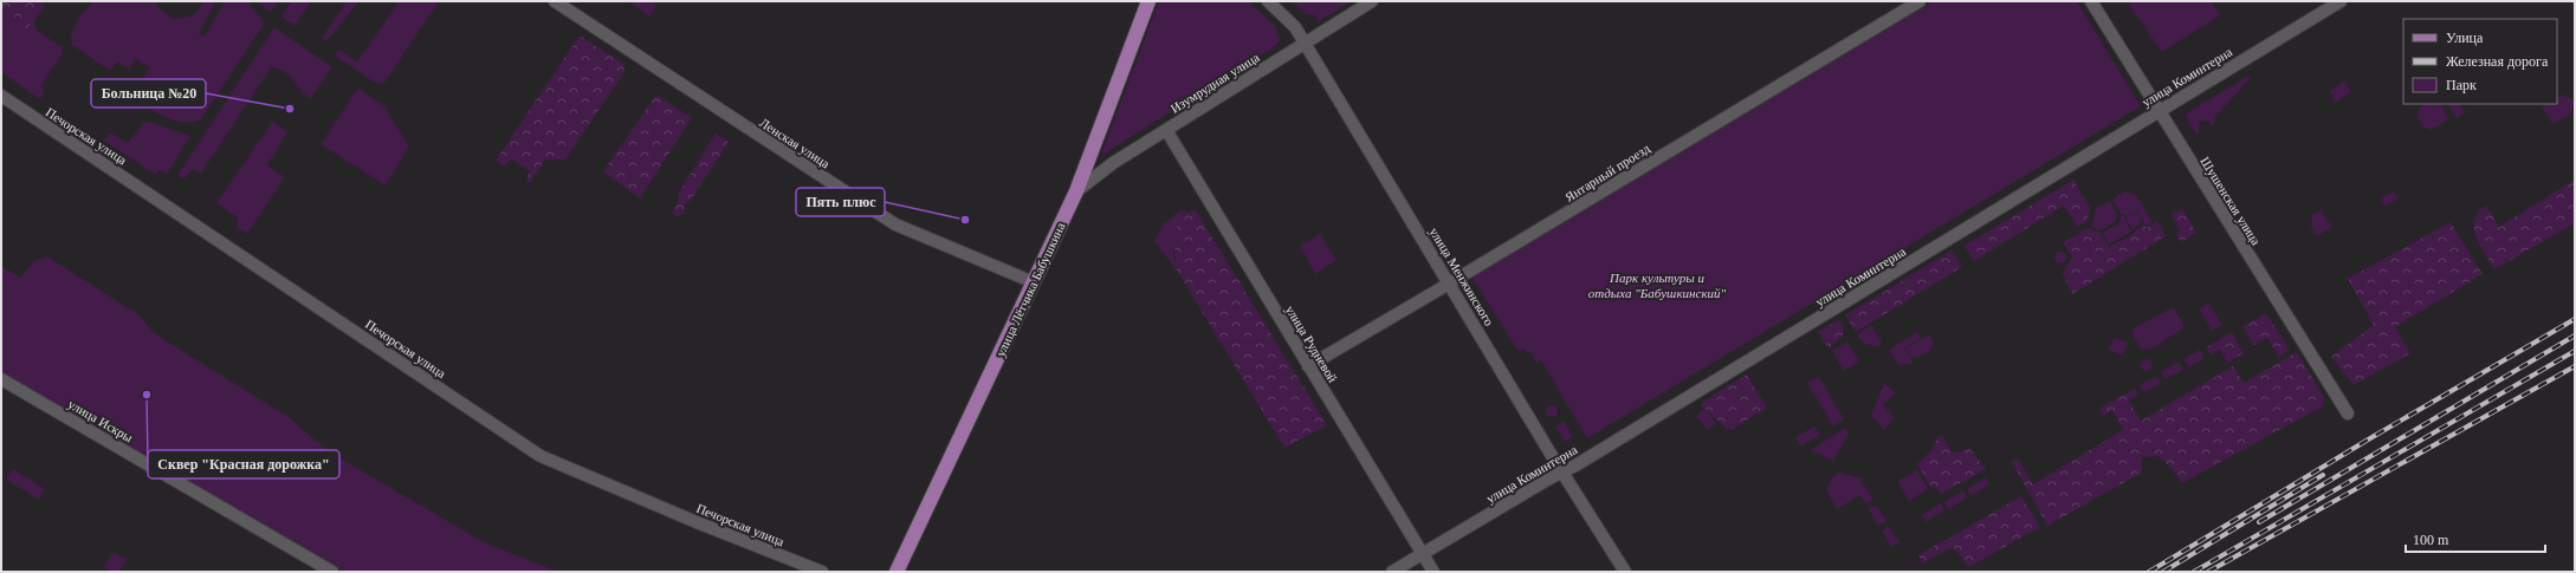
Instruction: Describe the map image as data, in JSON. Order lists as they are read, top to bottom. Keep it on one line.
{"streets":{"main road":["улица Лётчика Бабушкина"],"street":["улица Коминтерна","Изумрудная улица","Печорская улица","Ленская улица","Янтарный проезд","Шушенская улица","улица Менжинского","улица Рудневой","улица Искры"]},"crossings":[["улица Коминтерна","Шушенская улица"],["улица Коминтерна","улица Менжинского"],["улица Коминтерна","улица Рудневой"],["Изумрудная улица","улица Менжинского"],["Изумрудная улица","улица Лётчика Бабушкина"],["Изумрудная улица","улица Рудневой"],["Ленская улица","улица Лётчика Бабушкина"],["Янтарный проезд","улица Менжинского"],["Янтарный проезд","улица Рудневой"]],"parks":["Парк культуры и отдыха \"Бабушкинский\""],"places":["Больница №20","Пять плюс","Сквер \"Красная дорожка\""],"legend":["Улица","Железная дорога","Парк"],"scale_bar":"100 m"}
